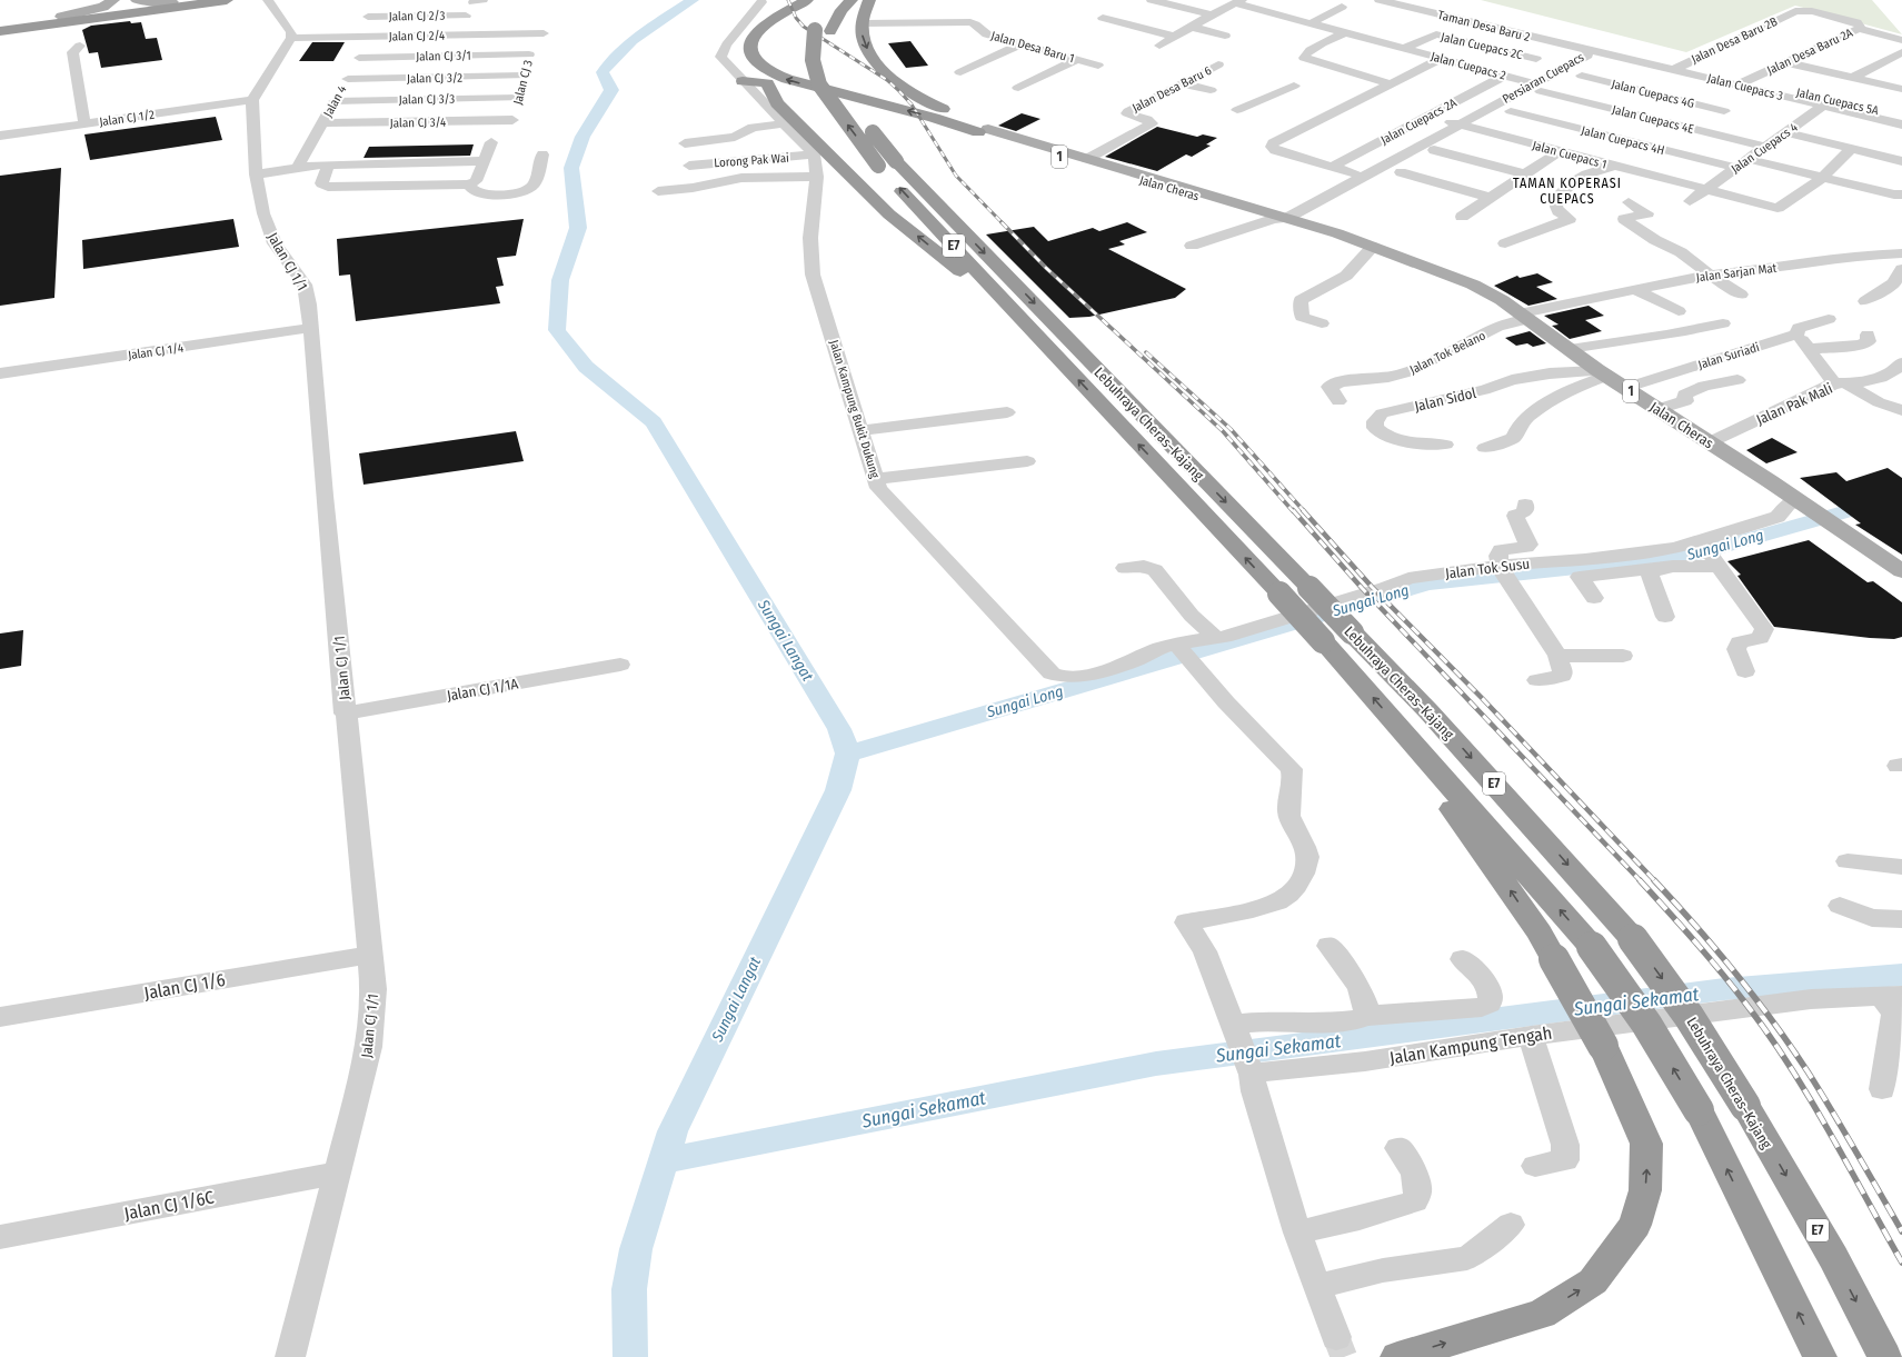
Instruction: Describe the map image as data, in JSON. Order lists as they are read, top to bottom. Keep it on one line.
{"streets":{"highway":["E7","Lebuhraya Cheras–Kajang"],"main road":["1","Jalan Cheras"],"street":["Jalan CJ 2/3","Taman Desa Baru 2","Jalan CJ 2/4","Jalan Desa Baru 2B","Jalan Cuepacs 2C","Jalan Desa Baru 1","Jalan Desa Baru 2A","Jalan CJ 3/1","Jalan Cuepacs 2","Jalan CJ 3/2","Persiaran Cuepacs","Jalan CJ 3","Jalan Cuepacs 3","Jalan Desa Baru 6","Jalan Cuepacs 4G","Jalan CJ 3/3","Jalan 4","Jalan Cuepacs 5A","Jalan CJ 1/2","Jalan Cuepacs 4E","Jalan Cuepacs 2A","Jalan CJ 3/4","Jalan Cuepacs 4H","Jalan Cuepacs 4","Jalan Cuepacs 1","Lorong Pak Wai","Jalan CJ 1/1","Jalan Sarjan Mat","Jalan CJ 1/4","Jalan Tok Belano","Jalan Suriadi","Jalan Sidol","Jalan Pak Mali","Jalan Kampung Bukit Dukung","Jalan Tok Susu","Jalan CJ 1/1A","Jalan CJ 1/6","Jalan Kampung Tengah","Jalan CJ 1/6C"]},"crossings":[["Taman Desa Baru 2","Persiaran Cuepacs"],["Taman Desa Baru 2","Jalan Cuepacs 3"],["Jalan CJ 2/4","Jalan CJ 3"],["Jalan CJ 2/4","Jalan 4"],["Jalan Desa Baru 2B","Jalan Desa Baru 2A"],["Jalan Desa Baru 2B","Jalan Cuepacs 3"],["Jalan Cuepacs 2C","Jalan Cuepacs 2"],["Jalan Desa Baru 2A","Jalan Cuepacs 3"],["Jalan Desa Baru 2A","Jalan Cuepacs 5A"],["Jalan CJ 3/1","Jalan CJ 3"],["Jalan CJ 3/1","Jalan 4"],["Jalan Cuepacs 2","Persiaran Cuepacs"],["Jalan Cuepacs 2","Jalan Cuepacs 4E"],["Jalan Cuepacs 2","Jalan Cuepacs 2A"],["Jalan CJ 3/2","Jalan CJ 3"],["Jalan CJ 3/2","Jalan 4"],["Persiaran Cuepacs","Jalan Cuepacs 3"],["Persiaran Cuepacs","Jalan Cuepacs 4E"],["Persiaran Cuepacs","Jalan Cuepacs 1"],["Persiaran Cuepacs","Jalan Cheras"],["Jalan CJ 3","Jalan CJ 3/3"],["Jalan CJ 3","Jalan CJ 3/4"],["Jalan Cuepacs 3","Jalan Cuepacs 5A"],["Jalan Cuepacs 3","Jalan Cuepacs 4"],["Jalan Desa Baru 6","Jalan Cheras"],["Jalan CJ 3/3","Jalan 4"],["Jalan 4","Jalan CJ 3/4"],["Jalan CJ 1/2","Jalan CJ 1/1"],["Jalan Cuepacs 4E","Jalan Cuepacs 4"],["Jalan Cuepacs 4H","Jalan Cuepacs 4"],["Jalan Cuepacs 4","Jalan Cuepacs 1"],["Lorong Pak Wai","Jalan Kampung Bukit Dukung"],["Jalan Cheras","Jalan Sarjan Mat"],["Jalan Cheras","Jalan Tok Belano"],["Jalan Cheras","Jalan Suriadi"],["Jalan Cheras","Jalan Sidol"],["Jalan Cheras","Jalan Pak Mali"],["Jalan Cheras","Jalan Tok Susu"],["Jalan CJ 1/1","Jalan CJ 1/4"],["Jalan CJ 1/1","Jalan CJ 1/1A"],["Jalan CJ 1/1","Jalan CJ 1/6"],["Jalan CJ 1/1","Jalan CJ 1/6C"],["Jalan Sarjan Mat","Jalan Tok Belano"],["Jalan Kampung Bukit Dukung","Jalan Tok Susu"]],"districts":["TAMAN KOPERASI CUEPACS"],"water":["Sungai Long","Sungai Langat","Sungai Sekamat"]}
